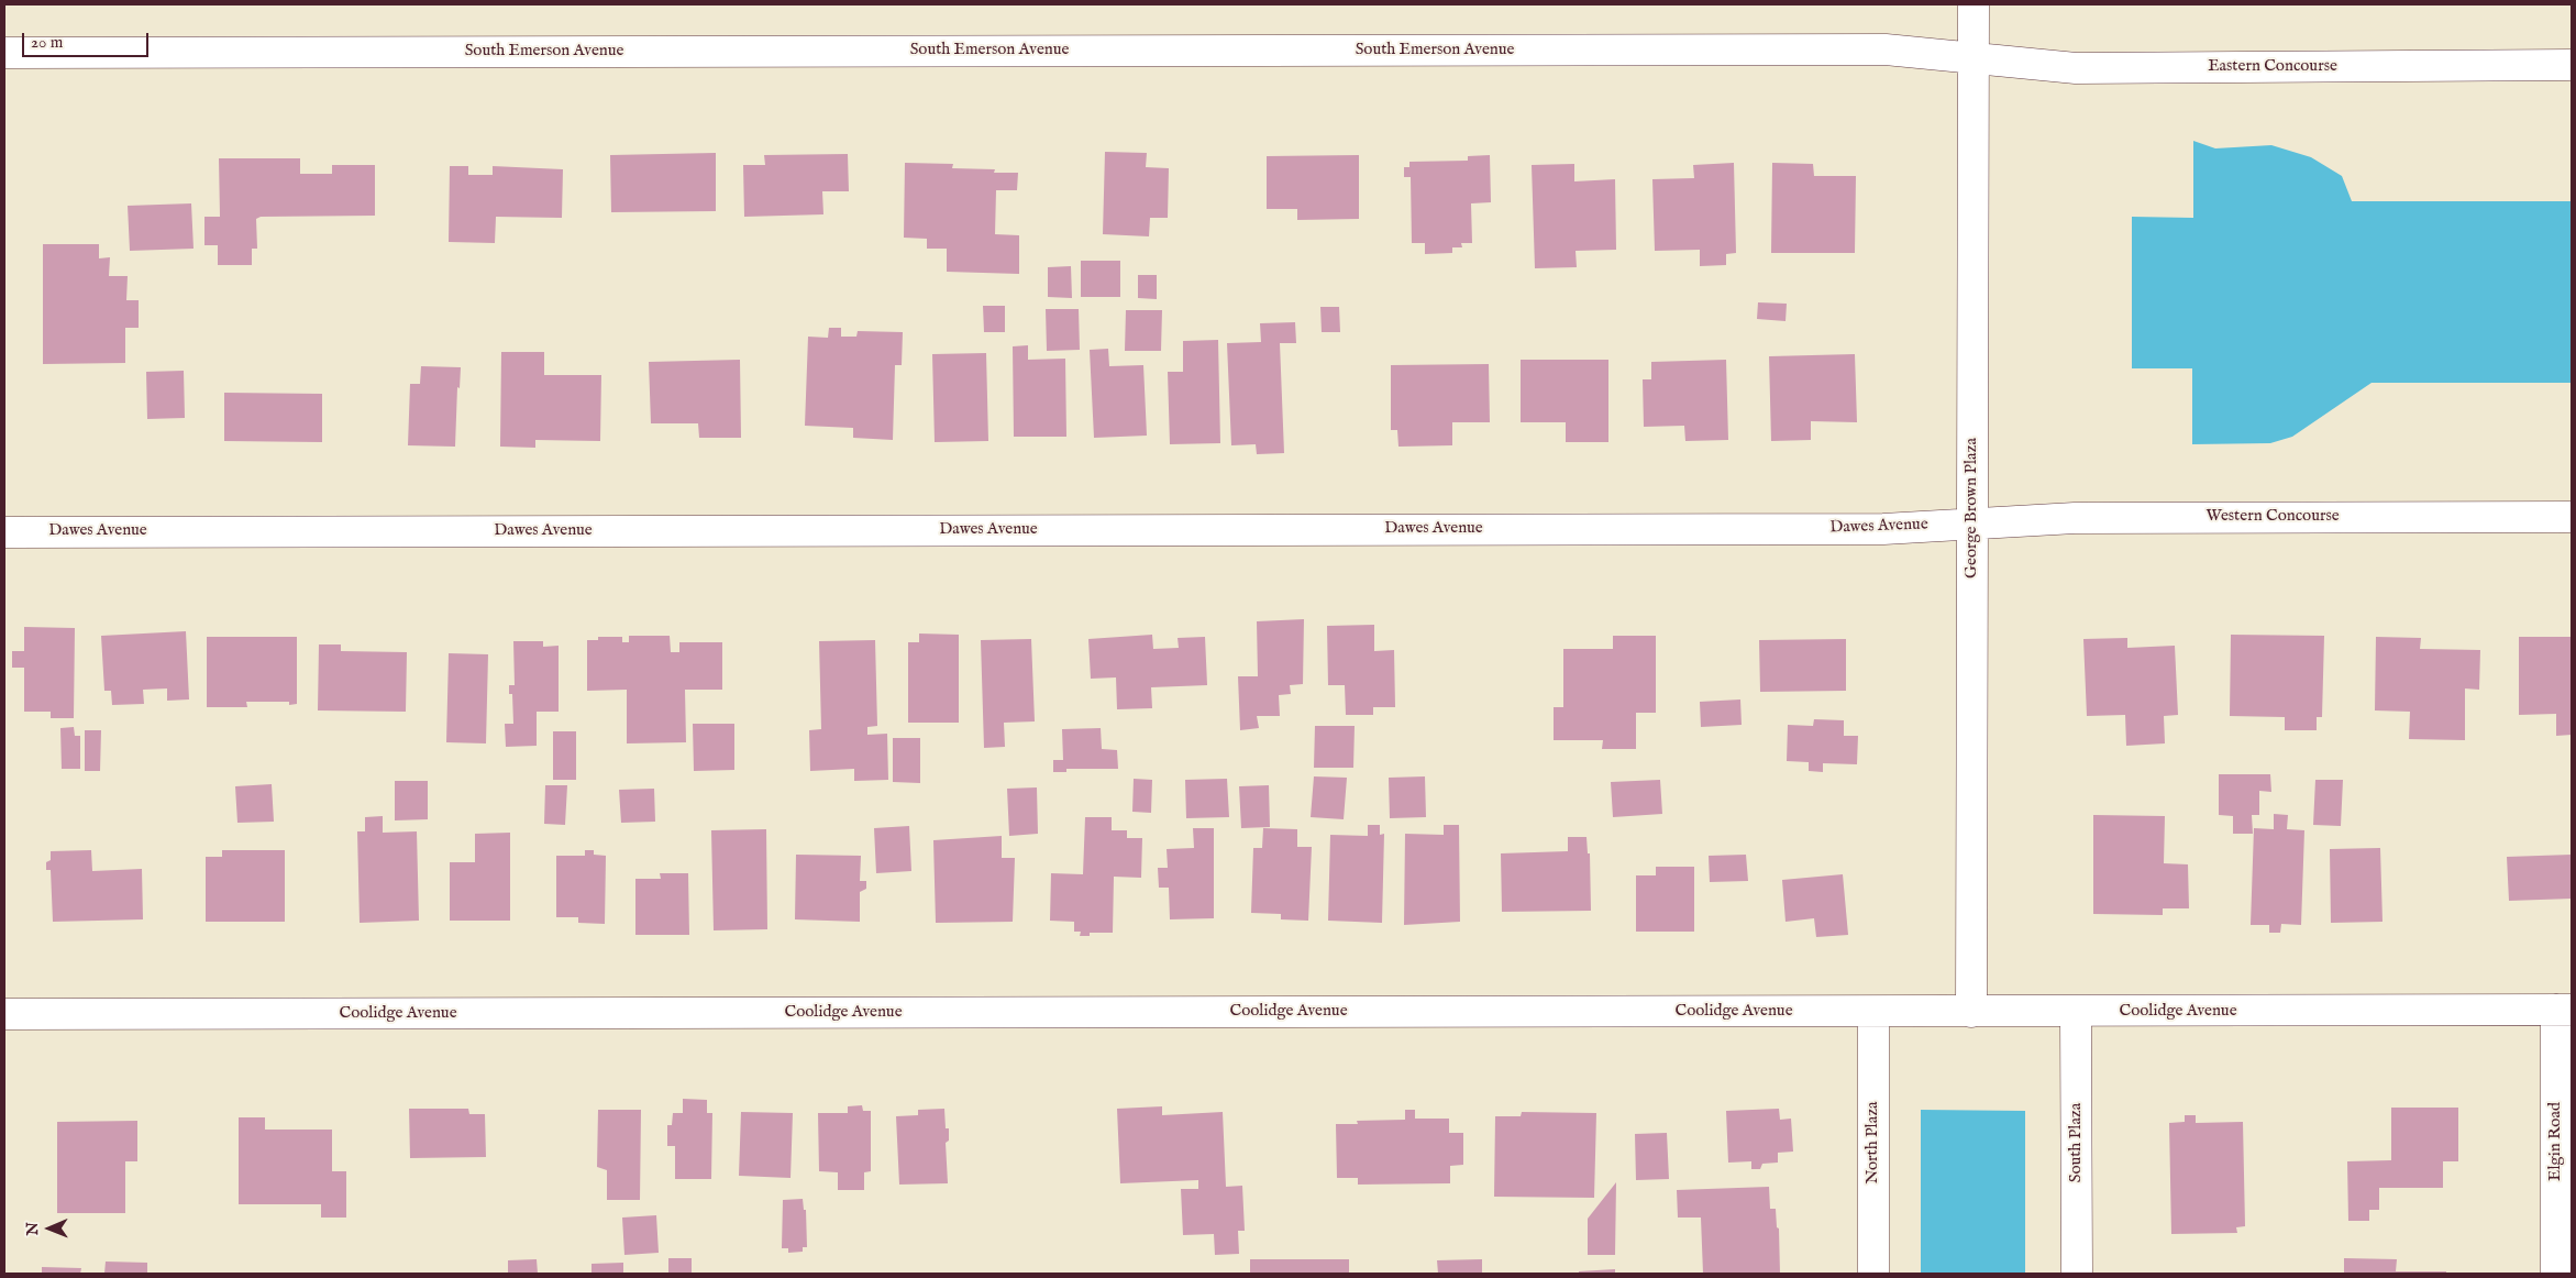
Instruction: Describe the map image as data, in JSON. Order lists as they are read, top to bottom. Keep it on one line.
{"streets":{"street":["South Emerson Avenue","Eastern Concourse","George Brown Plaza","Western Concourse","Dawes Avenue","Coolidge Avenue","Elgin Road","North Plaza","South Plaza"]},"crossings":[["South Emerson Avenue","Eastern Concourse"],["South Emerson Avenue","George Brown Plaza"],["Eastern Concourse","George Brown Plaza"],["George Brown Plaza","Western Concourse"],["George Brown Plaza","Dawes Avenue"],["George Brown Plaza","Coolidge Avenue"],["Western Concourse","Dawes Avenue"],["Coolidge Avenue","Elgin Road"],["Coolidge Avenue","North Plaza"],["Coolidge Avenue","South Plaza"]],"scale_bar":"20 m","north":"left"}
